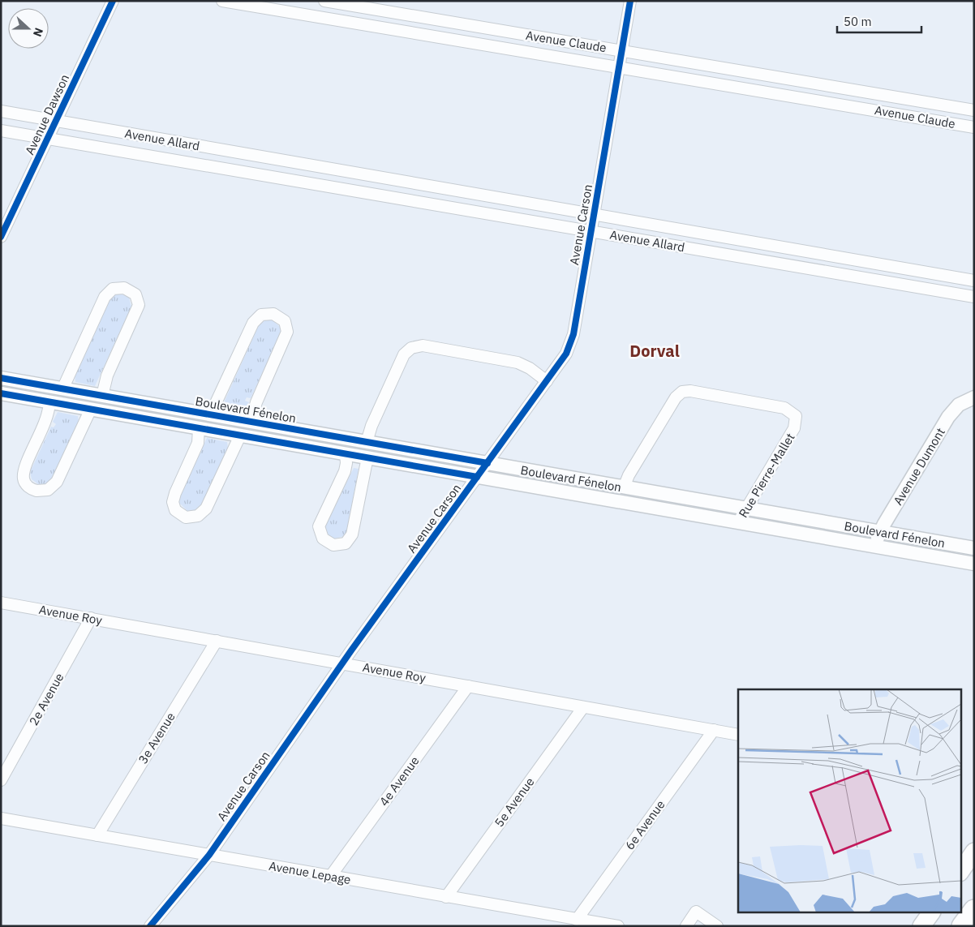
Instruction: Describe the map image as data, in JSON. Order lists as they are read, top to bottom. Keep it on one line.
{"streets":{"street":["Avenue Claude","Avenue Dawson","Avenue Allard","Avenue Carson","Boulevard Fénelon","Avenue Dumont","Rue Pierre-Mallet","Avenue Roy","2e Avenue","3e Avenue","4e Avenue","5e Avenue","6e Avenue","Avenue Lepage"]},"crossings":[["Avenue Claude","Avenue Carson"],["Avenue Dawson","Avenue Allard"],["Avenue Allard","Avenue Carson"],["Avenue Carson","Boulevard Fénelon"],["Avenue Carson","Avenue Roy"],["Avenue Carson","Avenue Lepage"],["Boulevard Fénelon","Avenue Dumont"],["Boulevard Fénelon","Rue Pierre-Mallet"],["Avenue Roy","2e Avenue"],["Avenue Roy","3e Avenue"],["Avenue Roy","4e Avenue"],["Avenue Roy","5e Avenue"],["Avenue Roy","6e Avenue"],["3e Avenue","Avenue Lepage"],["4e Avenue","Avenue Lepage"],["5e Avenue","Avenue Lepage"],["6e Avenue","Avenue Lepage"]],"districts":["Dorval"],"scale_bar":"50 m","north":"right"}
